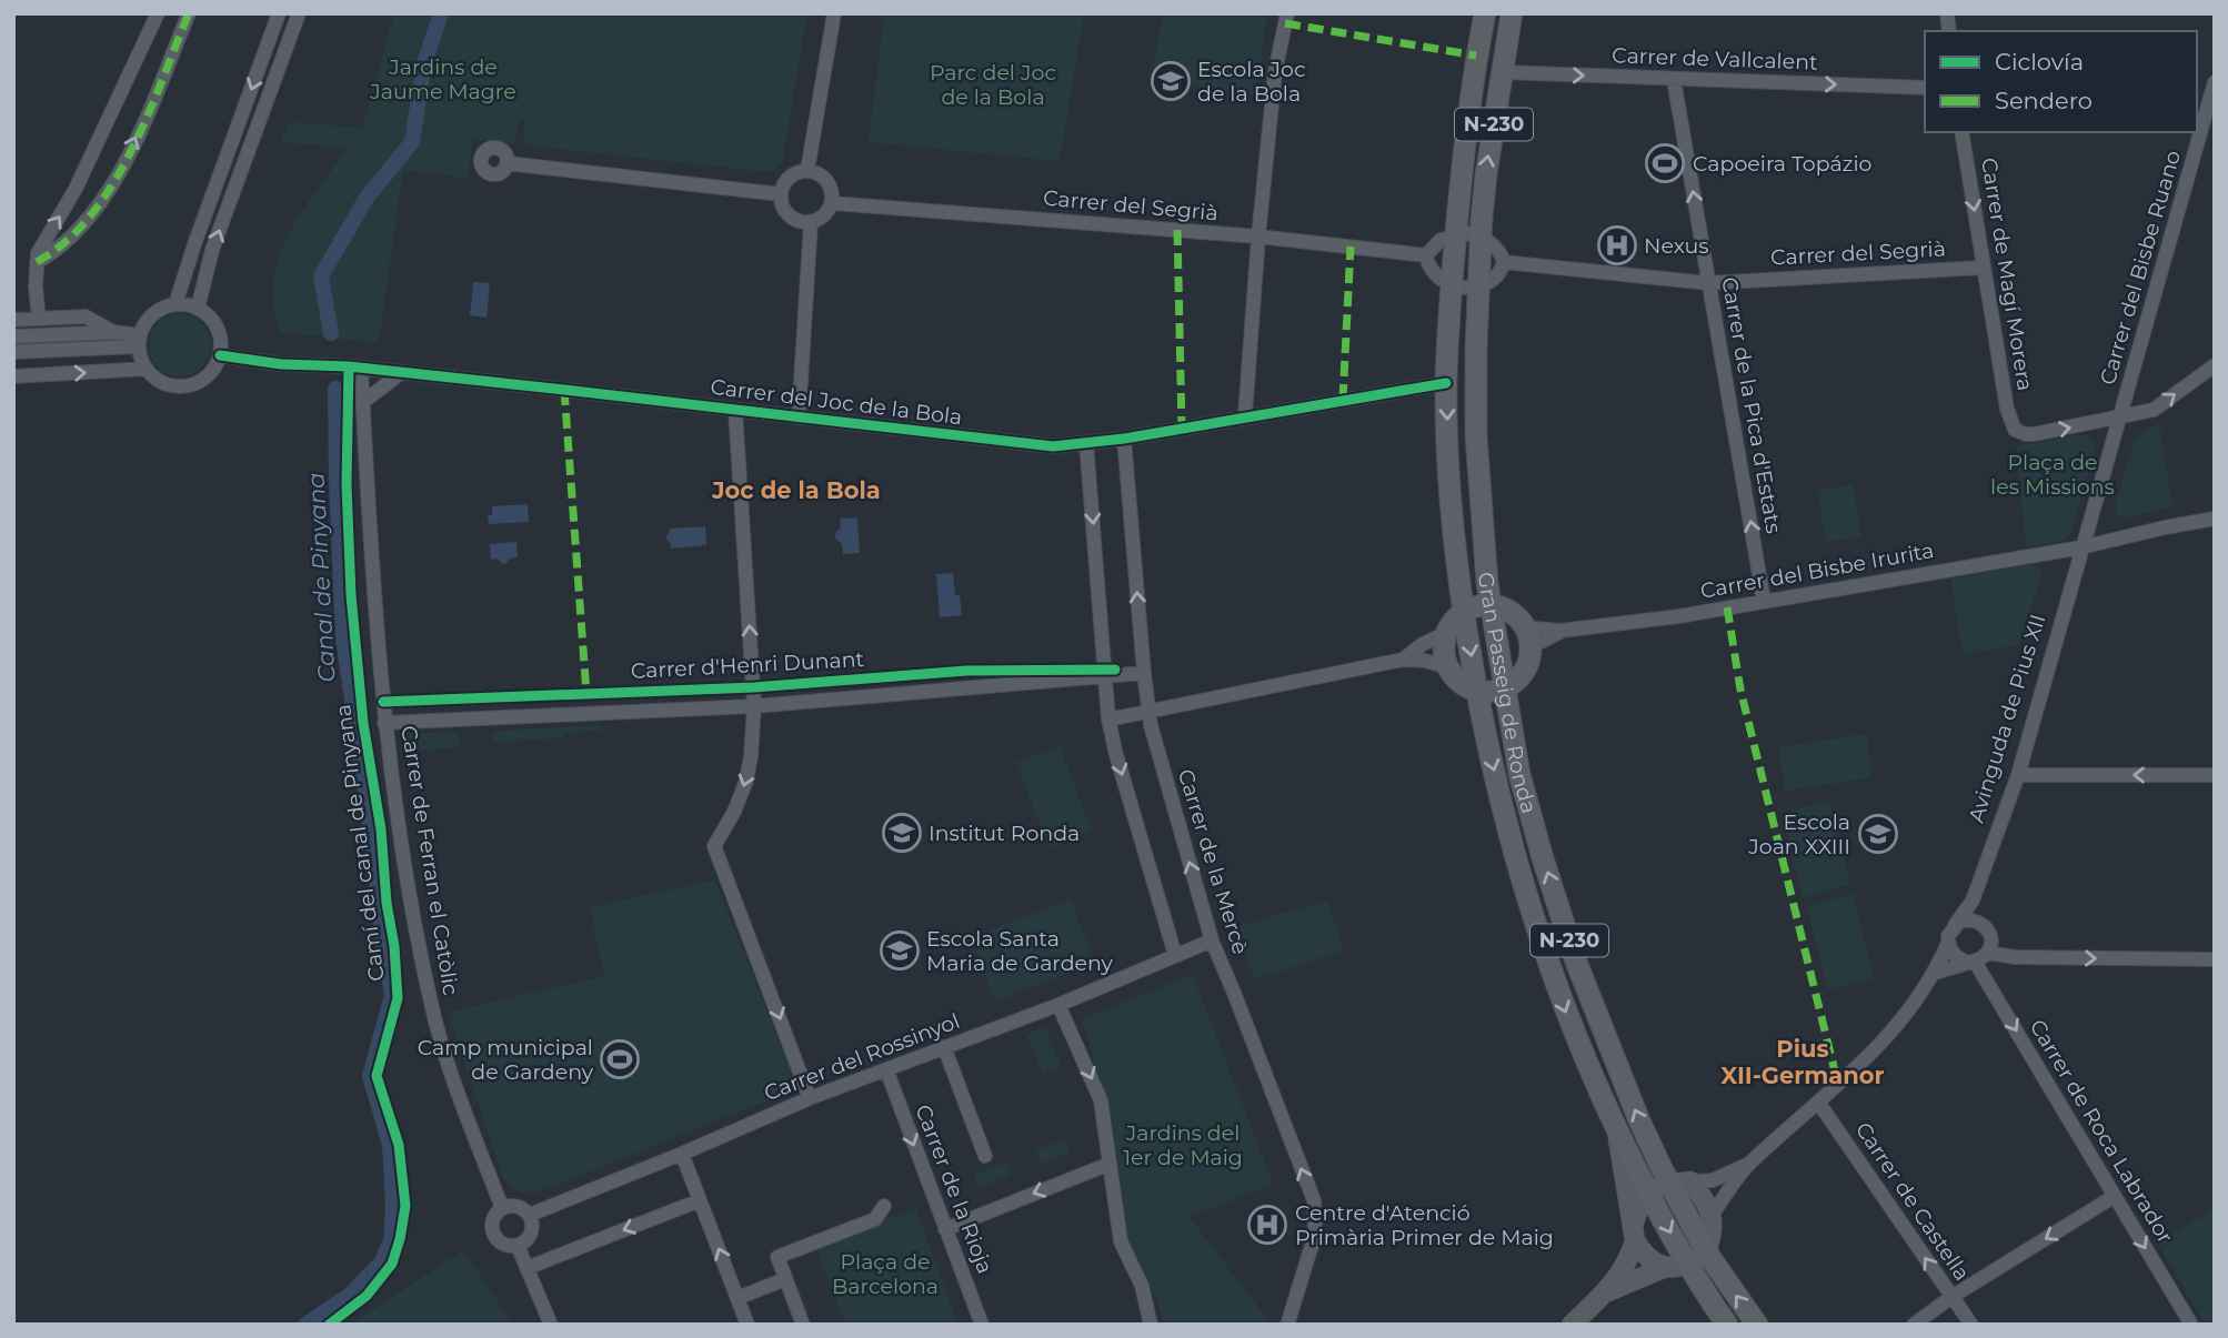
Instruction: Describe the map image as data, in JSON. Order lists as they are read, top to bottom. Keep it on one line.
{"streets":{"main road":["N-230","Gran Passeig de Ronda"],"street":["Carrer de Vallcalent","Carrer del Segrià","Carrer del Bisbe Ruano","Carrer de Magí Morera","Carrer del Joc de la Bola","Carrer de la Pica d'Estats","Carrer del Bisbe Irurita","Carrer d'Henri Dunant","Avinguda de Pius XII","Carrer de Ferran el Catòlic","Carrer de la Mercè","Carrer del Rossinyol","Carrer de Roca Labrador","Carrer de la Rioja","Carrer de Castella"],"cycle path":["Camí del canal de Pinyana"]},"crossings":[["Carrer de Vallcalent","Carrer de la Pica d'Estats"],["Carrer de Vallcalent","Gran Passeig de Ronda"],["Carrer del Segrià","Carrer de Magí Morera"],["Carrer del Segrià","Carrer de la Pica d'Estats"],["Carrer del Bisbe Ruano","Carrer de Magí Morera"],["Carrer del Joc de la Bola","Gran Passeig de Ronda"],["Carrer del Joc de la Bola","Carrer de Ferran el Catòlic"],["Carrer del Joc de la Bola","Carrer de la Mercè"],["Carrer de la Pica d'Estats","Carrer del Bisbe Irurita"],["Carrer del Bisbe Irurita","Avinguda de Pius XII"],["Carrer d'Henri Dunant","Carrer de Ferran el Catòlic"],["Avinguda de Pius XII","Carrer de Roca Labrador"],["Carrer de Ferran el Catòlic","Carrer del Rossinyol"],["Carrer de la Mercè","Carrer del Rossinyol"],["Carrer del Rossinyol","Carrer de la Rioja"]],"one_way":["Carrer de Vallcalent","Carrer de la Pica d'Estats","Carrer de Roca Labrador","Carrer de Castella"],"districts":["Joc de la Bola","Pius XII-Germanor"],"water":["Canal de Pinyana"],"parks":["Jardins de Jaume Magre","Parc del Joc de la Bola","Plaça de les Missions","Jardins del 1er de Maig","Plaça de Barcelona"],"places":{"school or university":["Escola Joc de la Bola","Institut Ronda","Escola Joan XXIII","Escola Santa Maria de Gardeny"],"sports":["Capoeira Topázio","Camp municipal de Gardeny"],"hospital":["Nexus","Centre d'Atenció Primària Primer de Maig"]},"legend":["Ciclovía","Sendero"]}
